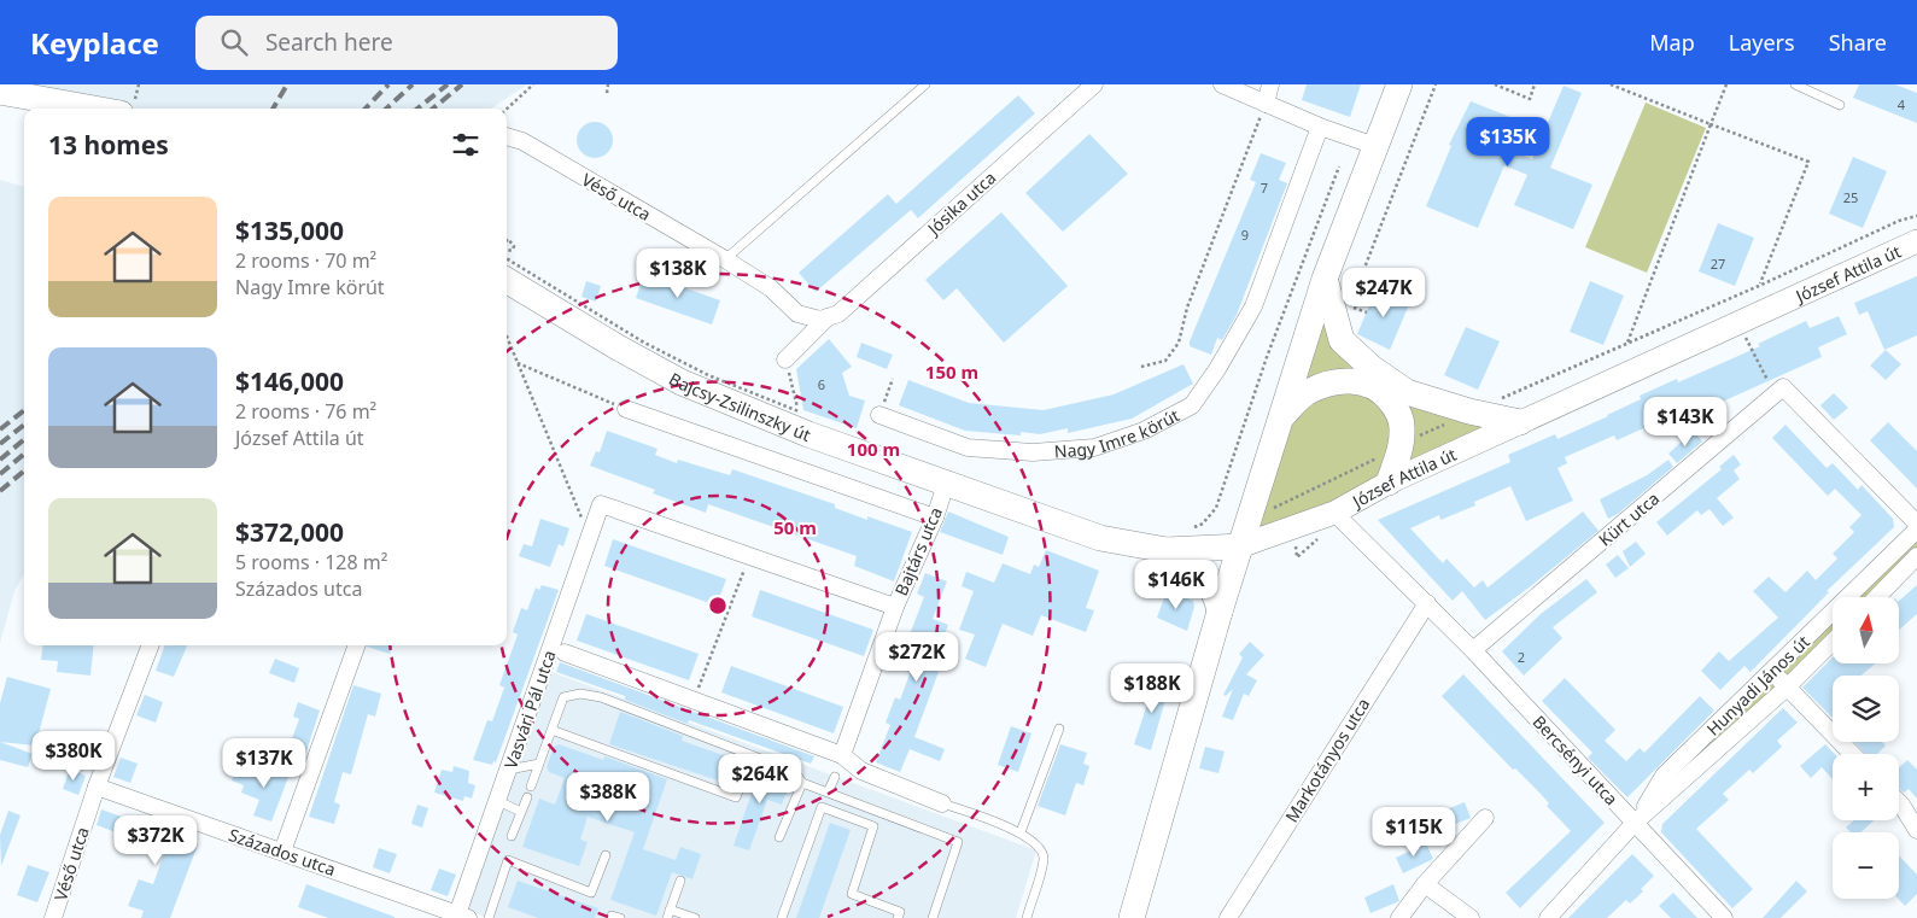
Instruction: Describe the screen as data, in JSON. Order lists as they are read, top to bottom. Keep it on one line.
{"streets":{"main road":["Bajcsy-Zsilinszky út"],"street":["Véső utca","Jósika utca","József Attila út","Nagy Imre körút","Kürt utca","Bajtárs utca","Hunyadi János út","Vasvári Pál utca","Markotányos utca","Bercsényi utca","Százados utca"]},"crossings":[["Véső utca","Jósika utca"],["Véső utca","Százados utca"],["József Attila út","Bajcsy-Zsilinszky út"],["József Attila út","Bercsényi utca"],["Bajcsy-Zsilinszky út","Bajtárs utca"],["Kürt utca","Bercsényi utca"],["Hunyadi János út","Bercsényi utca"],["Vasvári Pál utca","Százados utca"],["Markotányos utca","Bercsényi utca"]],"house_numbers":["4","7","25","9","27","6","2"],"north":"top","page":{"header":"Keyplace","search":"Search here","nav":["Map","Layers","Share"],"heading":"13 homes","price":["$135K","$138K","$247K","$143K","$146K","$272K","$188K","$380K","$137K","$264K","$388K","$115K","$372K"],"list":[{"name":"$135,000","note":"2 rooms · 70 m² · Nagy Imre körút"},{"name":"$146,000","note":"2 rooms · 76 m² · József Attila út"},{"name":"$372,000","note":"5 rooms · 128 m² · Százados utca"}],"map_buttons":["+","−"]},"rings":["150 m","100 m","50 m"]}
